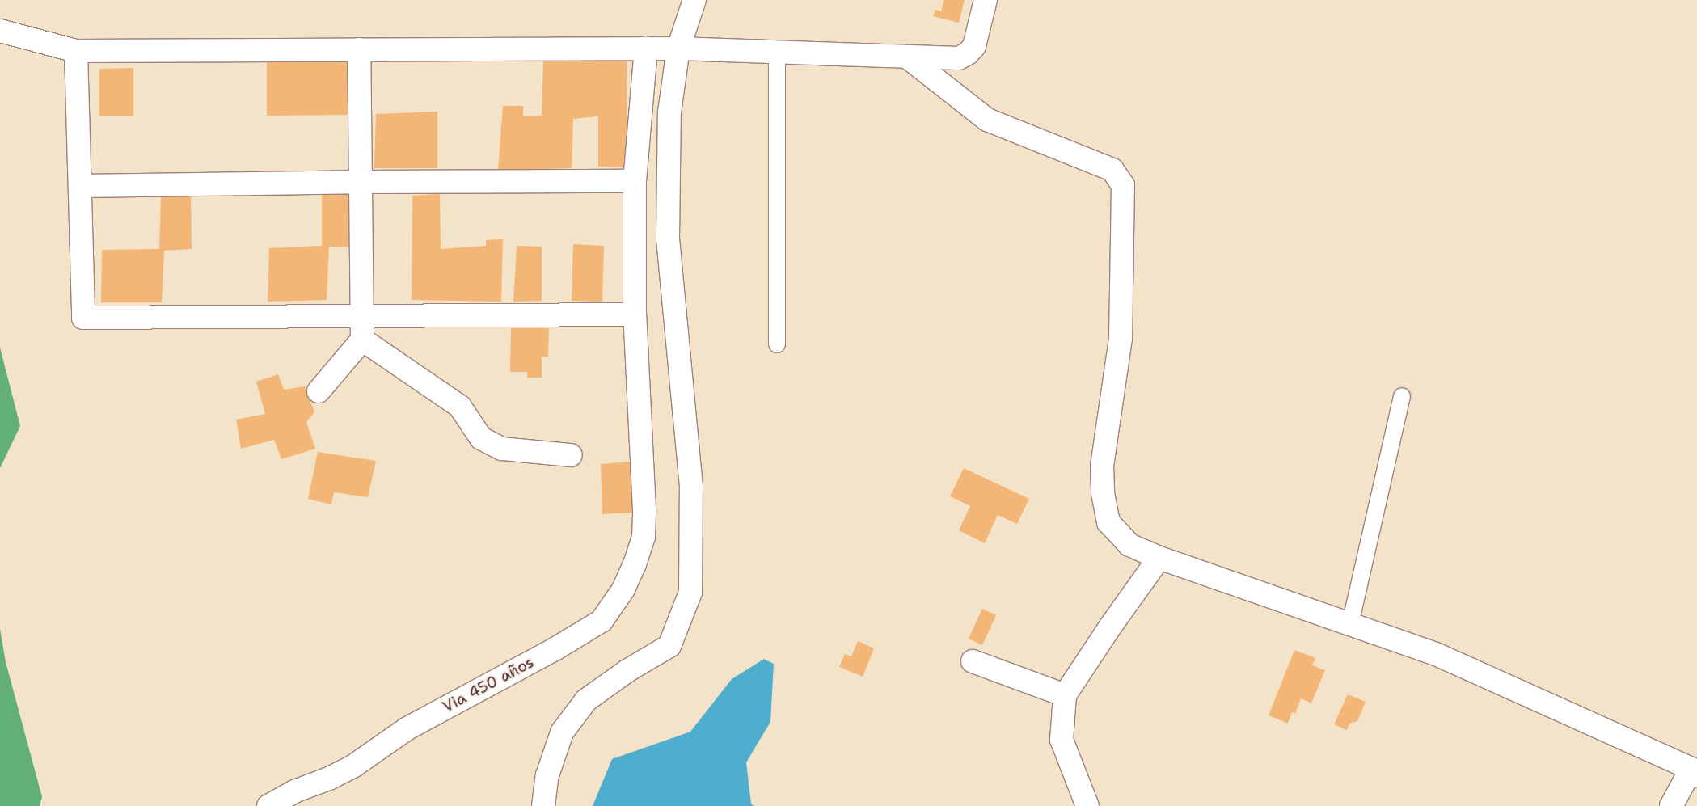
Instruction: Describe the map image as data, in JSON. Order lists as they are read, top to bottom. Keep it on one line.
{"streets":{"street":["Via 450 años"]}}
